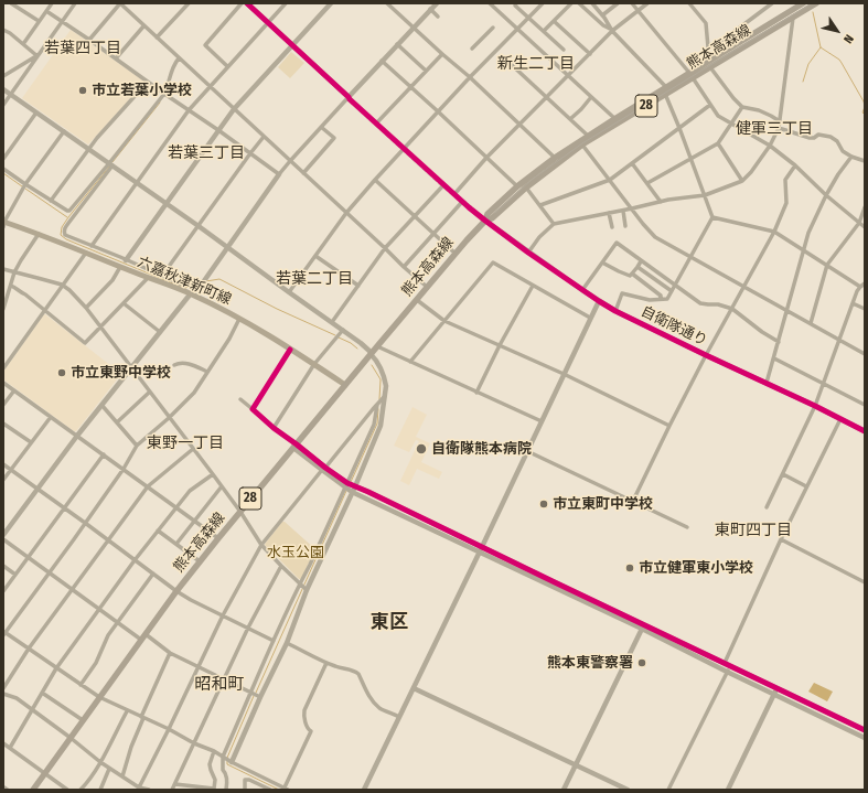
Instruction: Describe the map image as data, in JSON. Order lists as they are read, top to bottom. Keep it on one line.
{"streets":{"main road":["熊本高森線","28","六嘉秋津新町線"],"street":["自衛隊通り"]},"crossings":[["熊本高森線","六嘉秋津新町線"],["熊本高森線","自衛隊通り"]],"districts":["若葉四丁目","新生二丁目","健軍三丁目","若葉三丁目","若葉二丁目","東野一丁目","東町四丁目","東区","昭和町"],"parks":["水玉公園"],"places":["市立若葉小学校","市立東野中学校","自衛隊熊本病院","市立東町中学校","市立健軍東小学校","熊本東警察署"],"north":"bottom right"}
